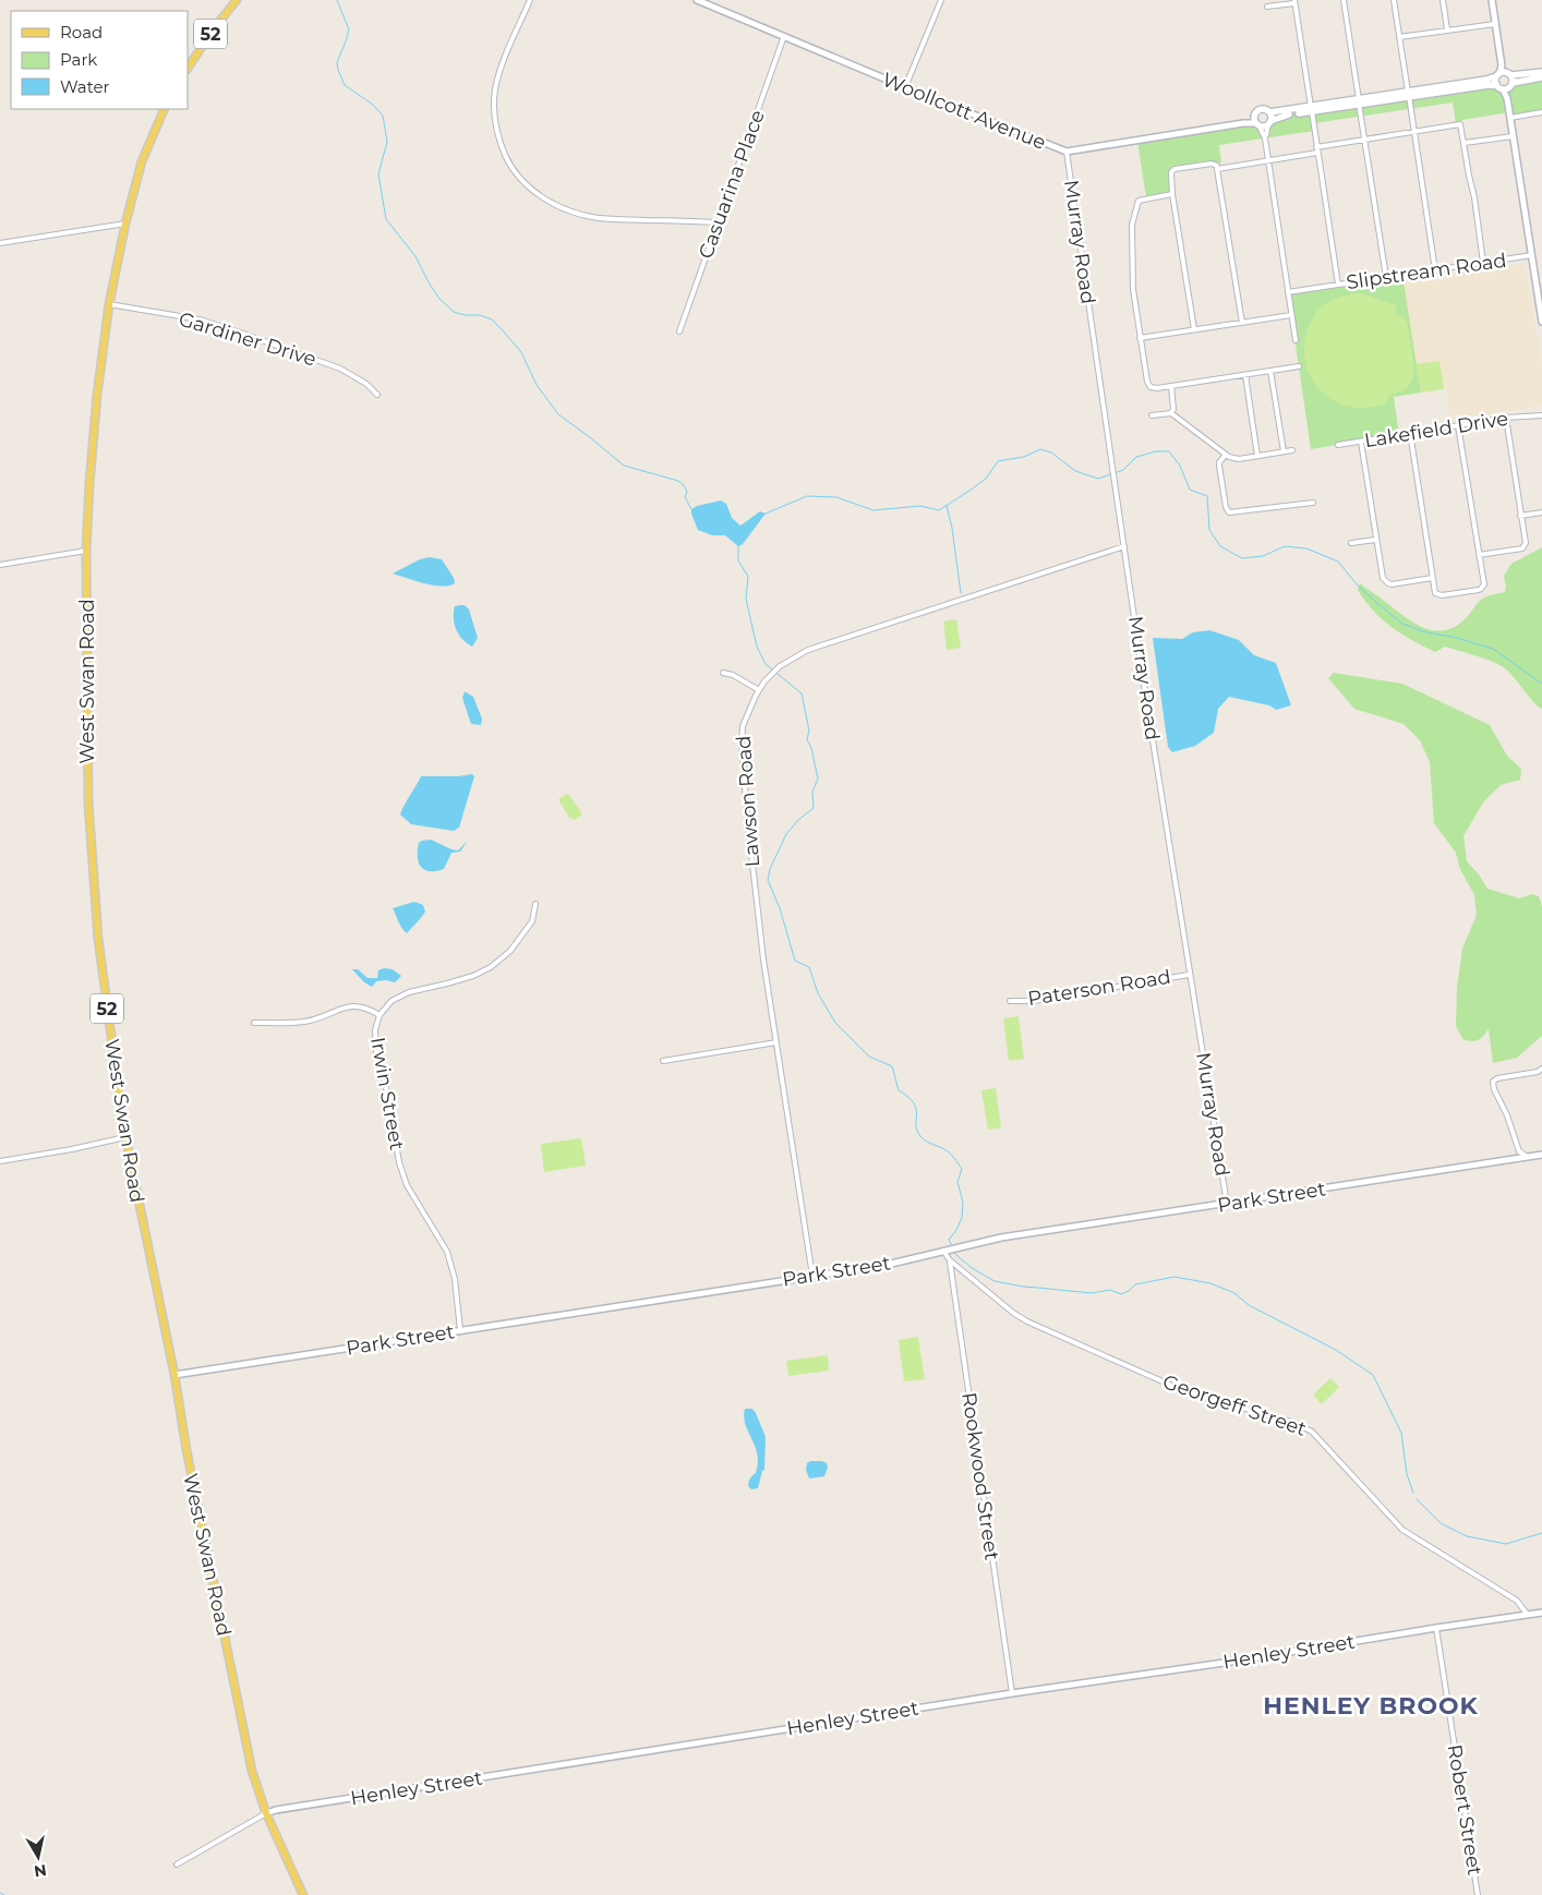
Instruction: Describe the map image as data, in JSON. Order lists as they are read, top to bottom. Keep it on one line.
{"streets":{"main road":["52","Woollcott Avenue","West Swan Road"],"street":["Casuarina Place","Murray Road","Slipstream Road","Gardiner Drive","Lakefield Drive","Lawson Road","Paterson Road","Irwin Street","Park Street","Georgeff Street","Rookwood Street","Henley Street","Robert Street"]},"crossings":[["Woollcott Avenue","Casuarina Place"],["Woollcott Avenue","Murray Road"],["Murray Road","Lawson Road"],["Murray Road","Paterson Road"],["Murray Road","Park Street"],["Gardiner Drive","West Swan Road"],["West Swan Road","Park Street"],["West Swan Road","Henley Street"],["Lawson Road","Park Street"],["Irwin Street","Park Street"],["Park Street","Georgeff Street"],["Georgeff Street","Rookwood Street"],["Georgeff Street","Henley Street"],["Rookwood Street","Henley Street"],["Henley Street","Robert Street"]],"districts":["HENLEY BROOK"],"legend":["Road","Park","Water"],"north":"bottom"}
